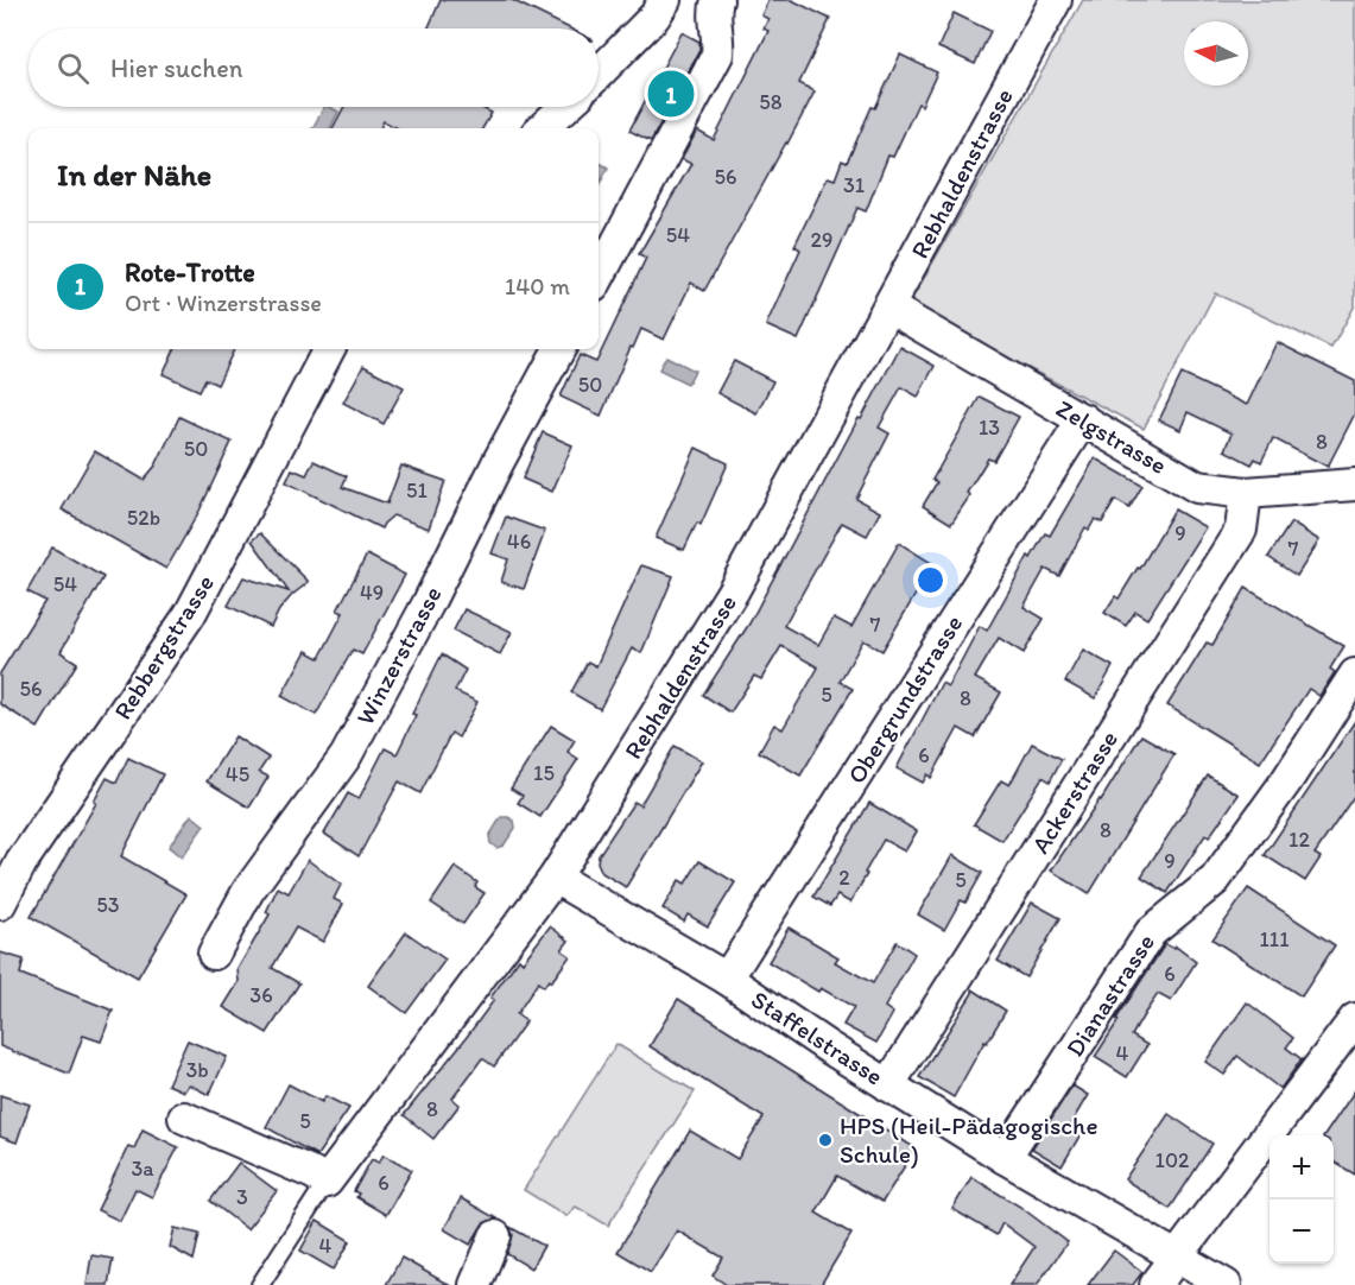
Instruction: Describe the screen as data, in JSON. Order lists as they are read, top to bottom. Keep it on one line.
{"streets":{"street":["Rebhaldenstrasse","Zelgstrasse","Rebbergstrasse","Winzerstrasse","Obergrundstrasse","Ackerstrasse","Dianastrasse","Staffelstrasse"]},"crossings":[["Rebhaldenstrasse","Zelgstrasse"],["Rebhaldenstrasse","Staffelstrasse"],["Zelgstrasse","Obergrundstrasse"],["Zelgstrasse","Ackerstrasse"],["Obergrundstrasse","Staffelstrasse"],["Ackerstrasse","Staffelstrasse"],["Dianastrasse","Staffelstrasse"]],"places":["HPS (Heil-Pädagogische Schule)"],"house_numbers":["58","56","31","54","29","50","13","8","50","51","52b","9","46","7","54","49","7","56","5","8","6","15","45","8","12","9","2","5","53","111","6","36","4","3b","8","5","102","3a","6","3","4"],"north":"left","page":{"search":"Hier suchen","pins":"1","heading":"In der Nähe","list":[{"mark":"1","name":"Rote-Trotte","note":"Ort · Winzerstrasse","value":"140 m"}],"map_buttons":["+","−"]}}
